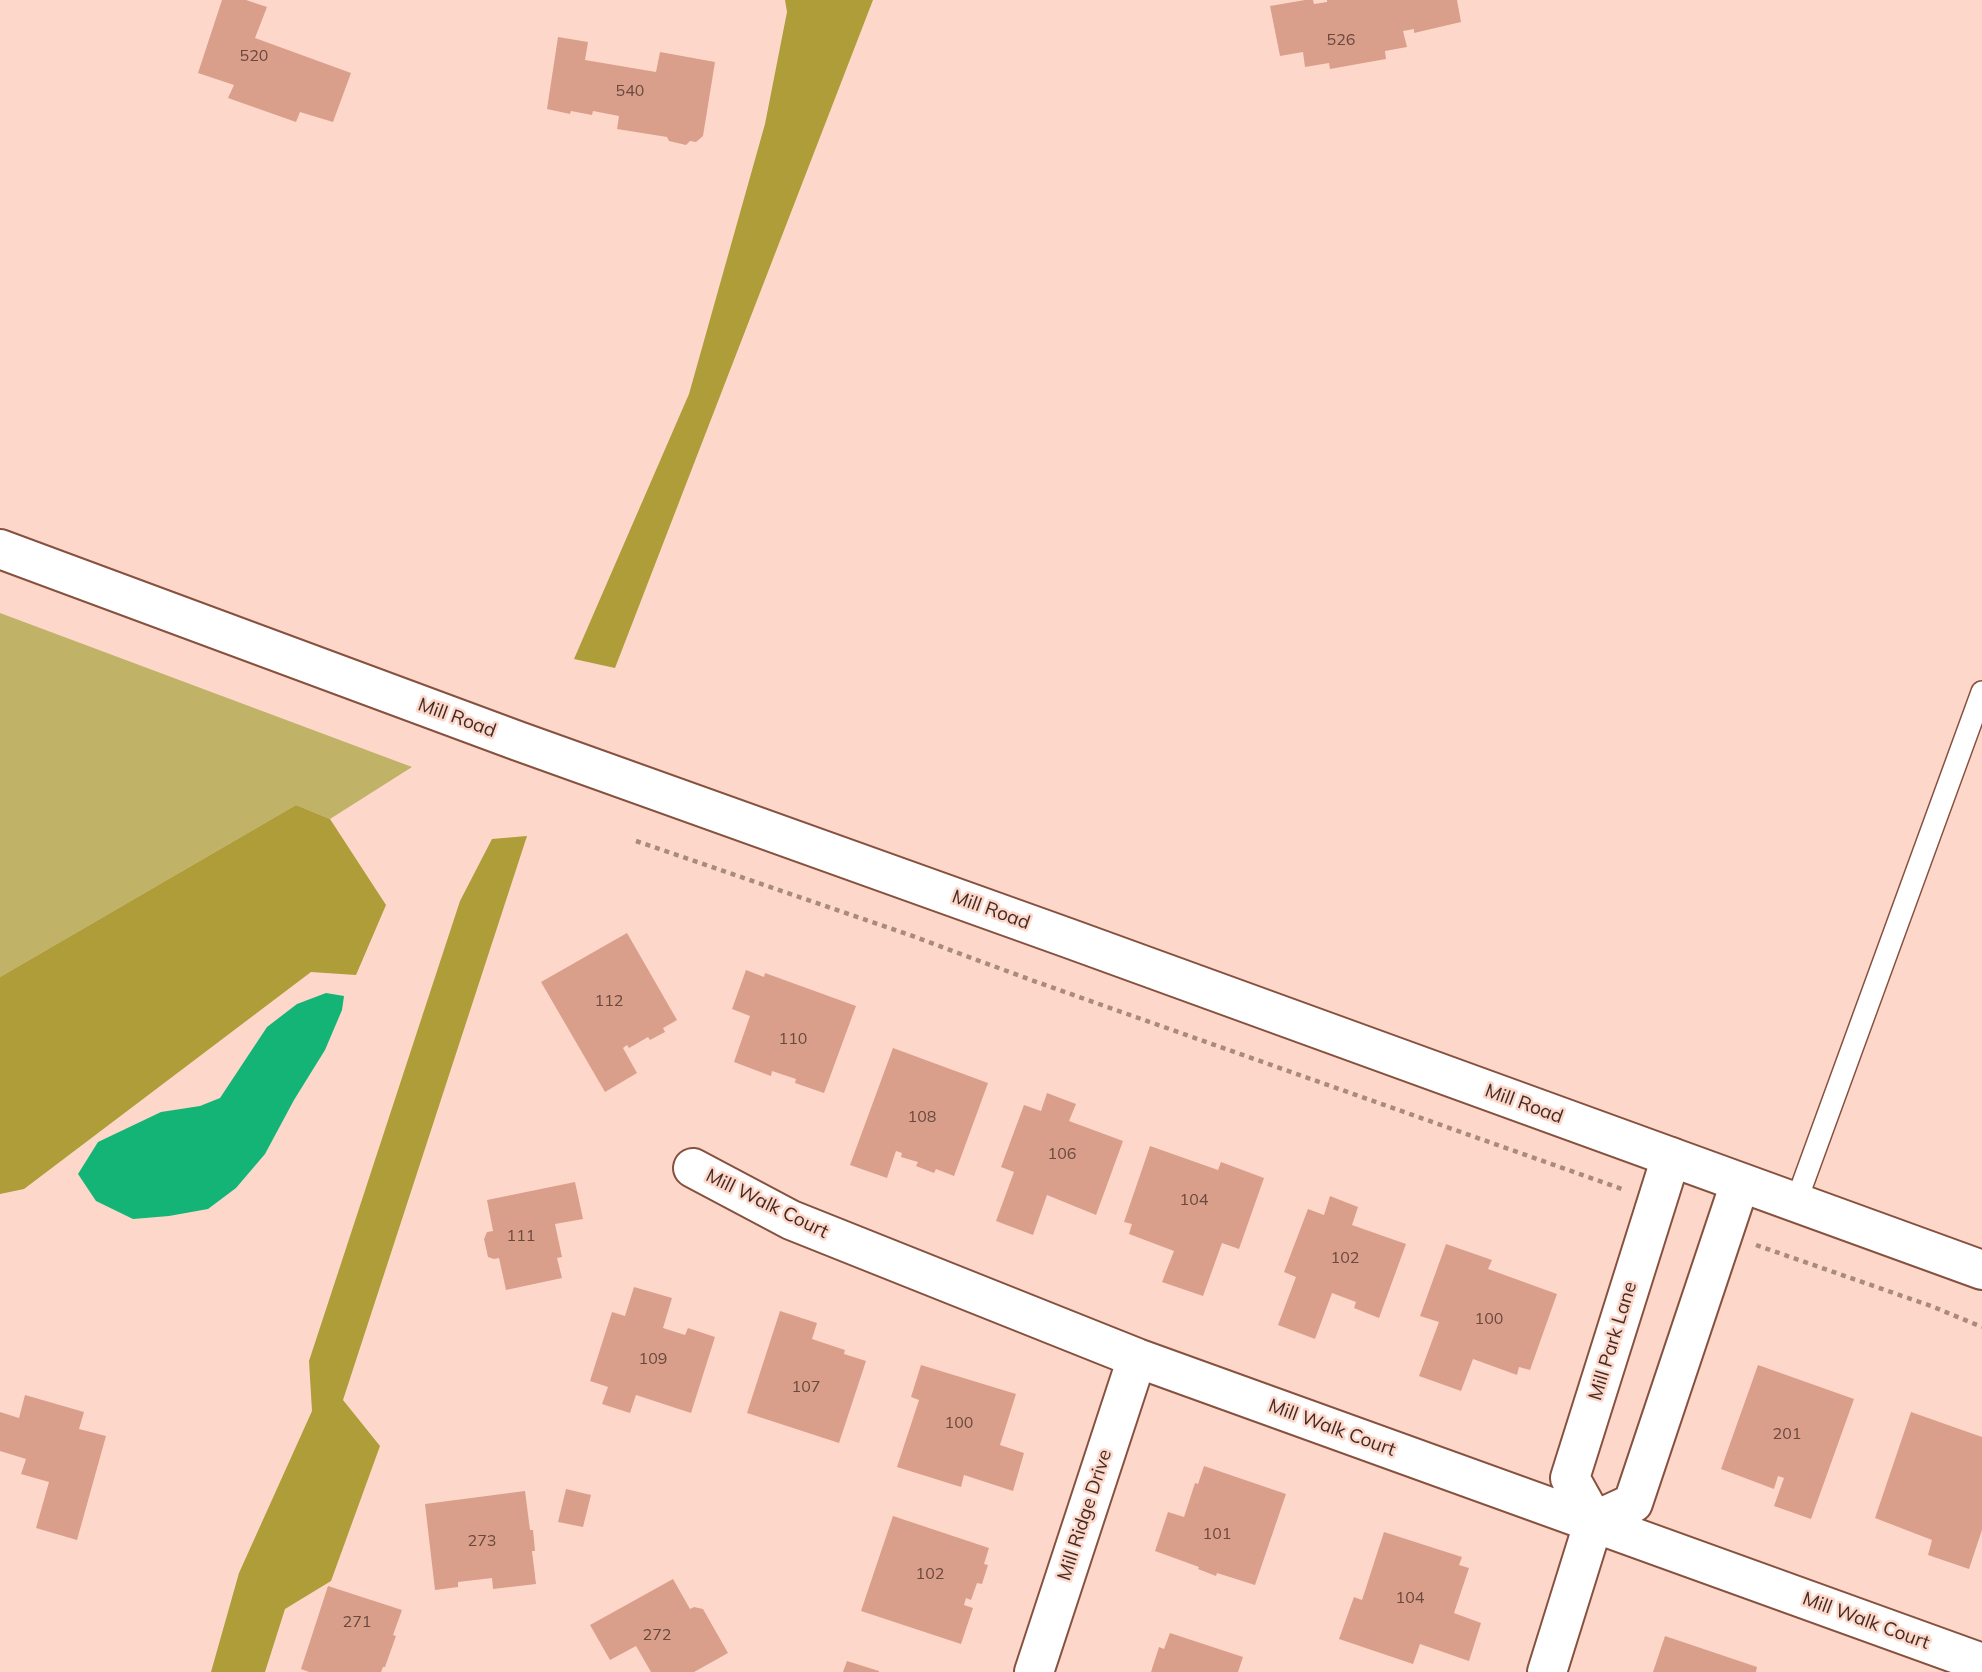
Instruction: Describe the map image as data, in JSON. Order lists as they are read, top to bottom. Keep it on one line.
{"streets":{"street":["Mill Road","Mill Walk Court","Mill Park Lane","Mill Ridge Drive"]},"crossings":[["Mill Road","Mill Park Lane"],["Mill Walk Court","Mill Park Lane"],["Mill Walk Court","Mill Ridge Drive"]],"house_numbers":["526","520","540","112","110","108","106","104","111","102","100","109","107","100","201","101","273","102","104","271","272"]}
